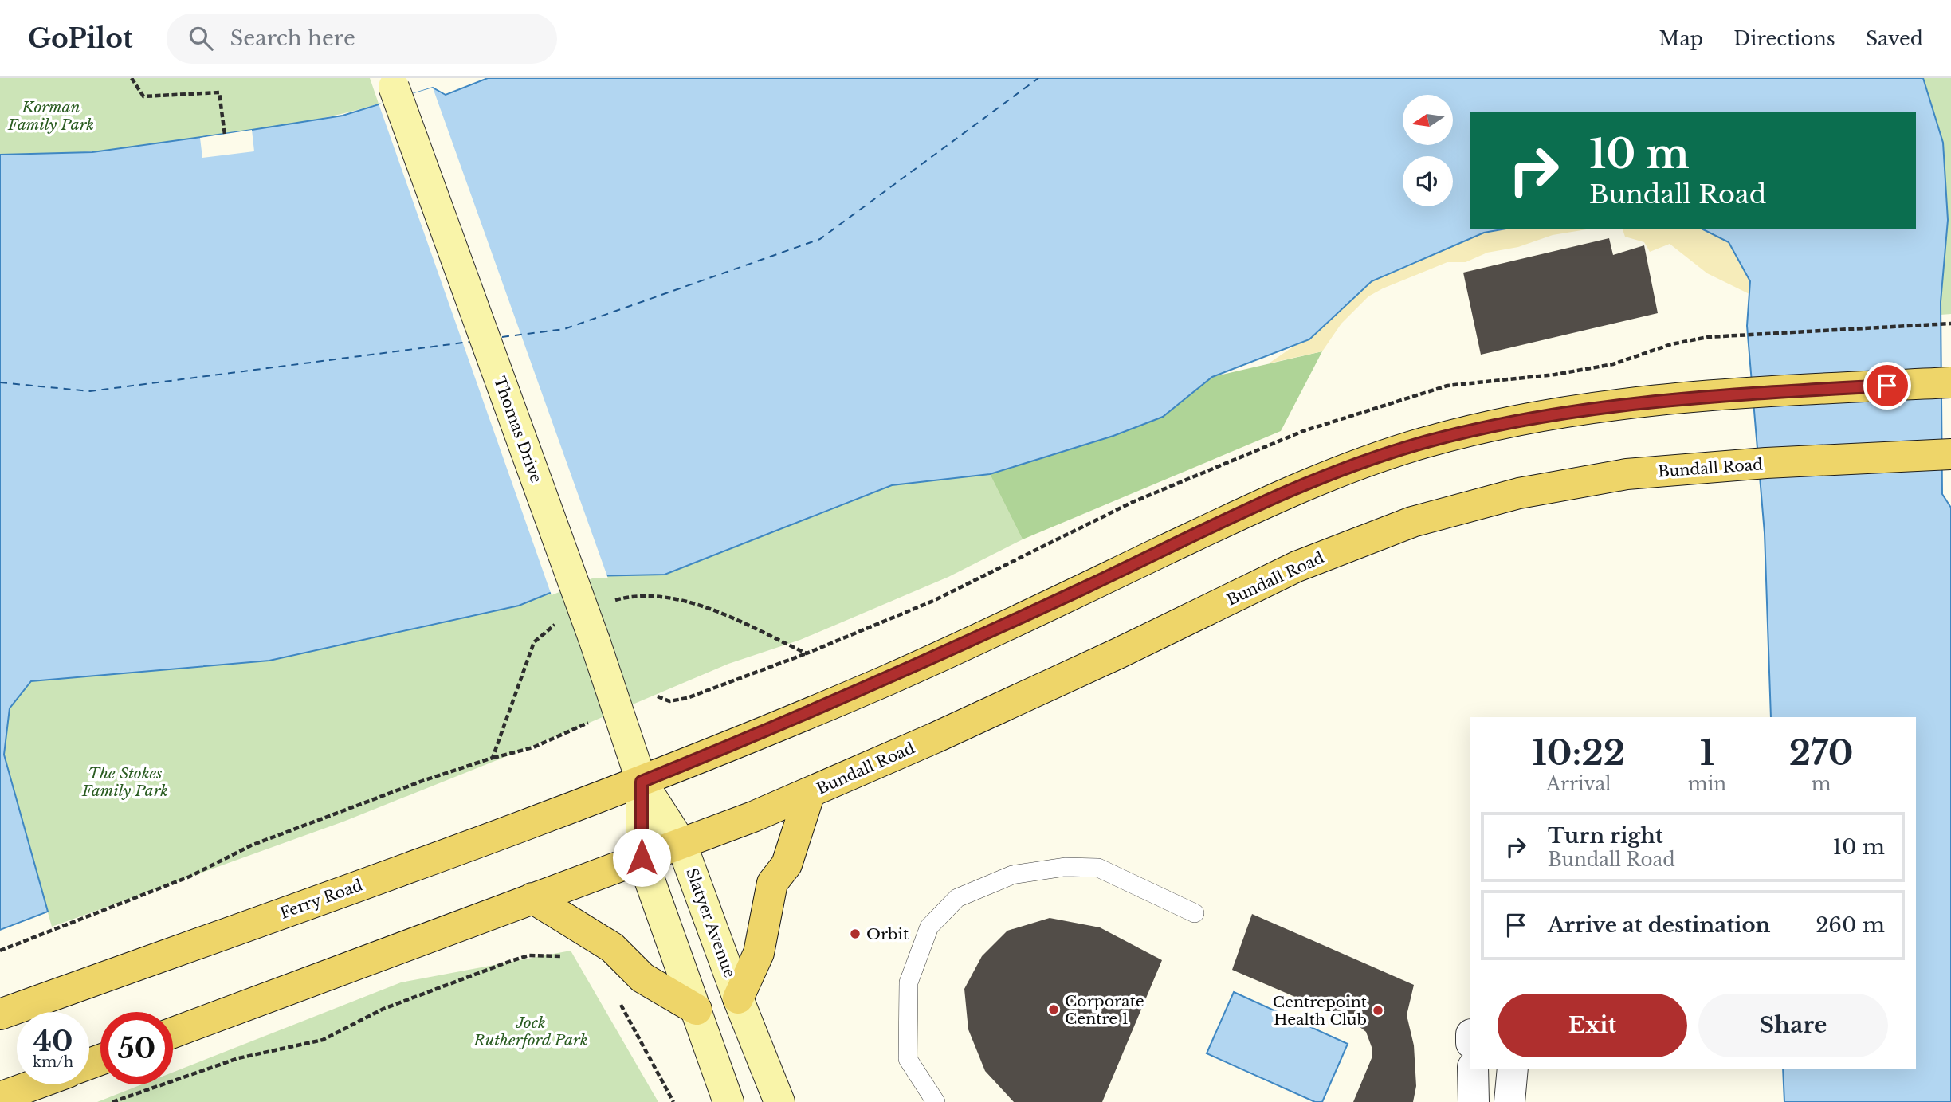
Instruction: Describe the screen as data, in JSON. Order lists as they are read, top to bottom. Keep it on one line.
{"streets":{"main road":["Thomas Drive","Bundall Road","Ferry Road","Slatyer Avenue"]},"crossings":[["Thomas Drive","Ferry Road"],["Thomas Drive","Slatyer Avenue"],["Bundall Road","Slatyer Avenue"],["Ferry Road","Slatyer Avenue"]],"parks":["Korman Family Park","The Stokes Family Park","Jock Rutherford Park"],"places":["Orbit","Corporate Centre 1","Centrepoint Health Club"],"north":"left","page":{"header":"GoPilot","search":"Search here","nav":["Map","Directions","Saved"],"turn":["10 m","Bundall Road"],"eta":["10:22","Arrival","1","min","270","m"],"list":[{"name":"Turn right","note":"Bundall Road","value":"10 m"},{"name":"Arrive at destination","value":"260 m"}],"buttons":["Exit","Share"],"speed":"40 km/h","limit":"50"}}
